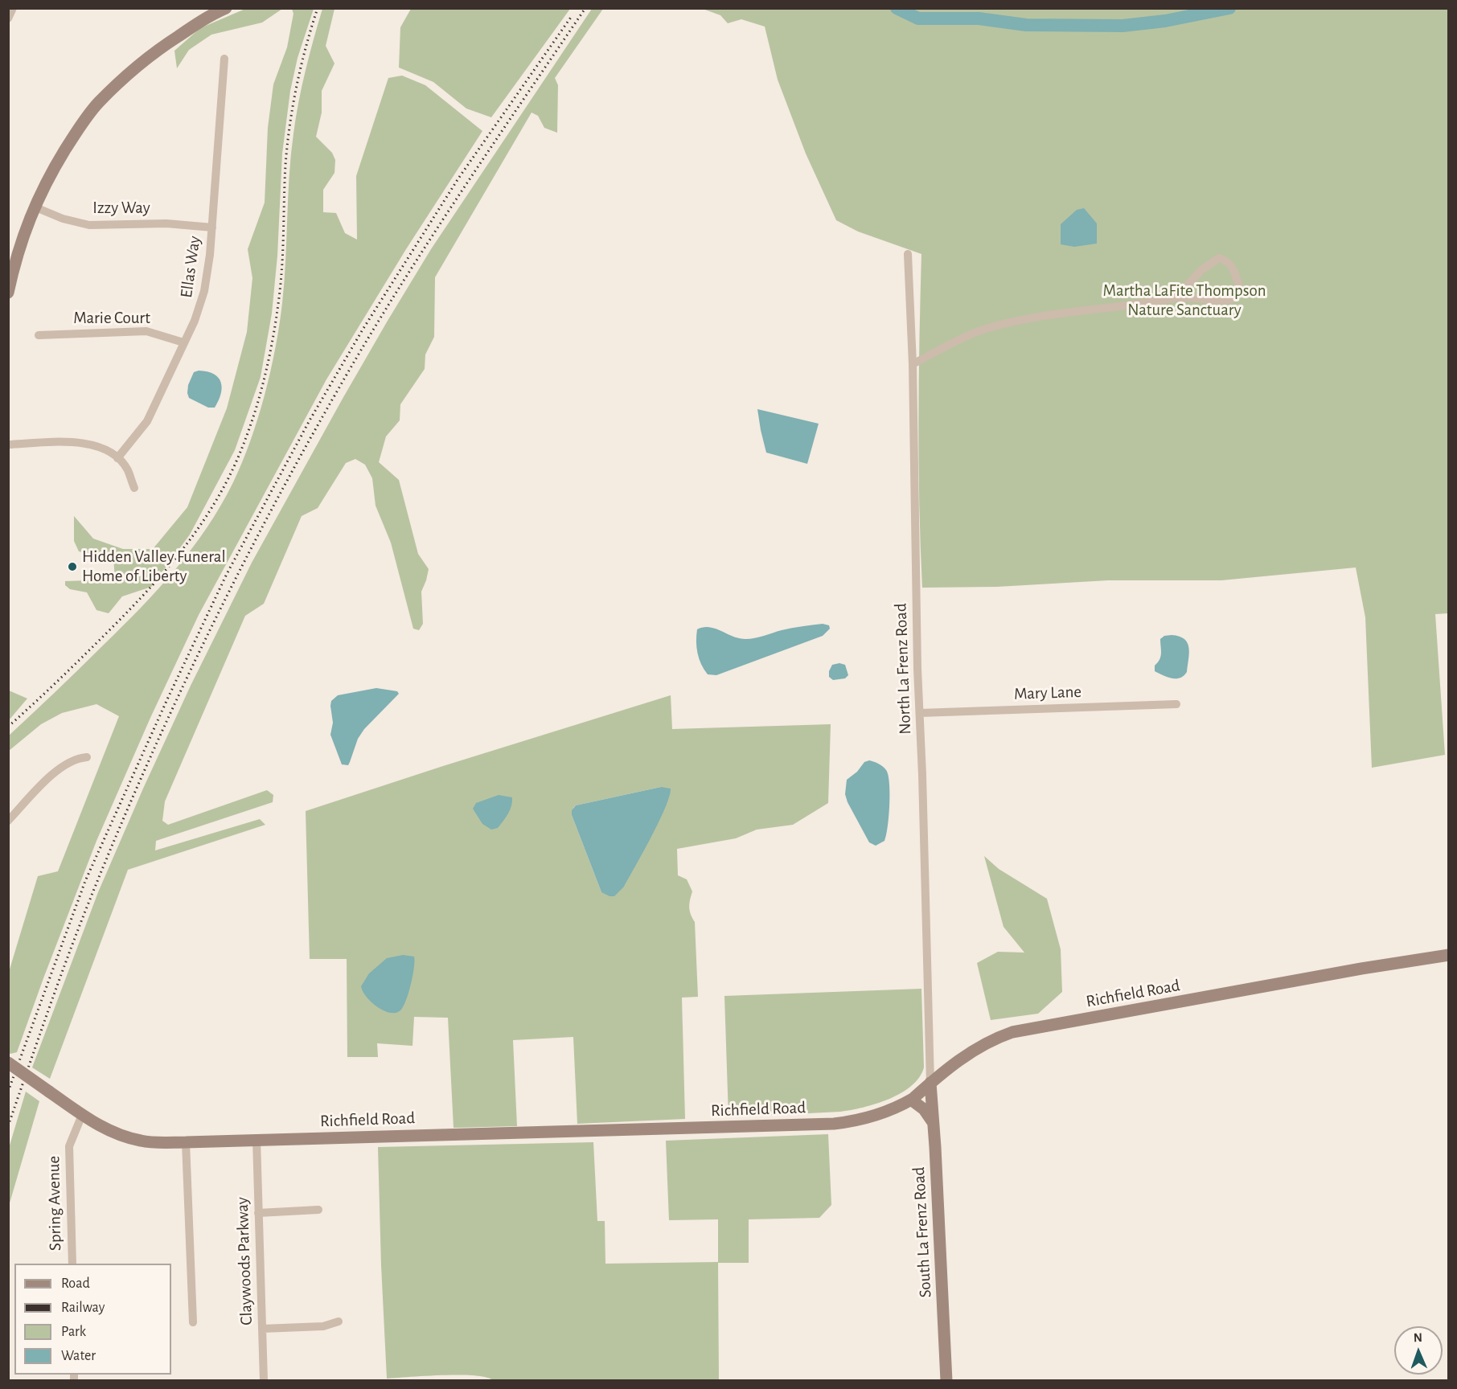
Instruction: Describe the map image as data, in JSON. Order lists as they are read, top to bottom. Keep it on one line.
{"streets":{"street":["Izzy Way","Ellas Way","Marie Court","North La Frenz Road","Mary Lane","Richfield Road","Spring Avenue","South La Frenz Road","Claywoods Parkway"]},"crossings":[["Izzy Way","Ellas Way"],["Ellas Way","Marie Court"],["North La Frenz Road","Mary Lane"],["North La Frenz Road","Richfield Road"],["North La Frenz Road","South La Frenz Road"],["Richfield Road","Spring Avenue"],["Richfield Road","South La Frenz Road"],["Richfield Road","Claywoods Parkway"]],"parks":["Martha LaFite Thompson Nature Sanctuary"],"places":["Hidden Valley Funeral Home of Liberty"],"legend":["Road","Railway","Park","Water"],"north":"top"}
